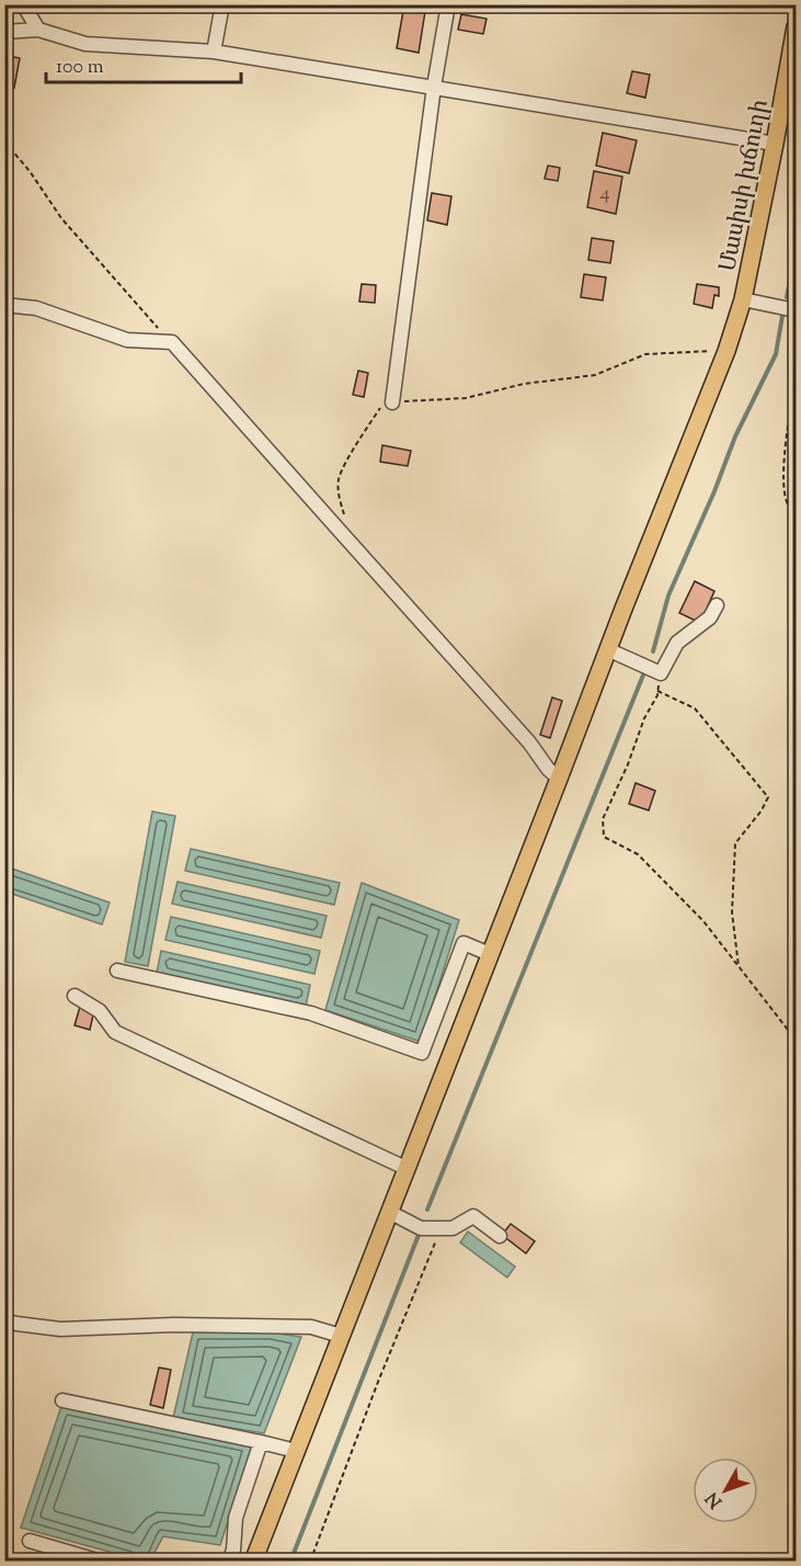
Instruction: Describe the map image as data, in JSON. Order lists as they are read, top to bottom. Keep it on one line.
{"streets":{"main road":["Մասիսի խճուղի"]},"house_numbers":["4"],"scale_bar":"100 m","north":"bottom left"}
